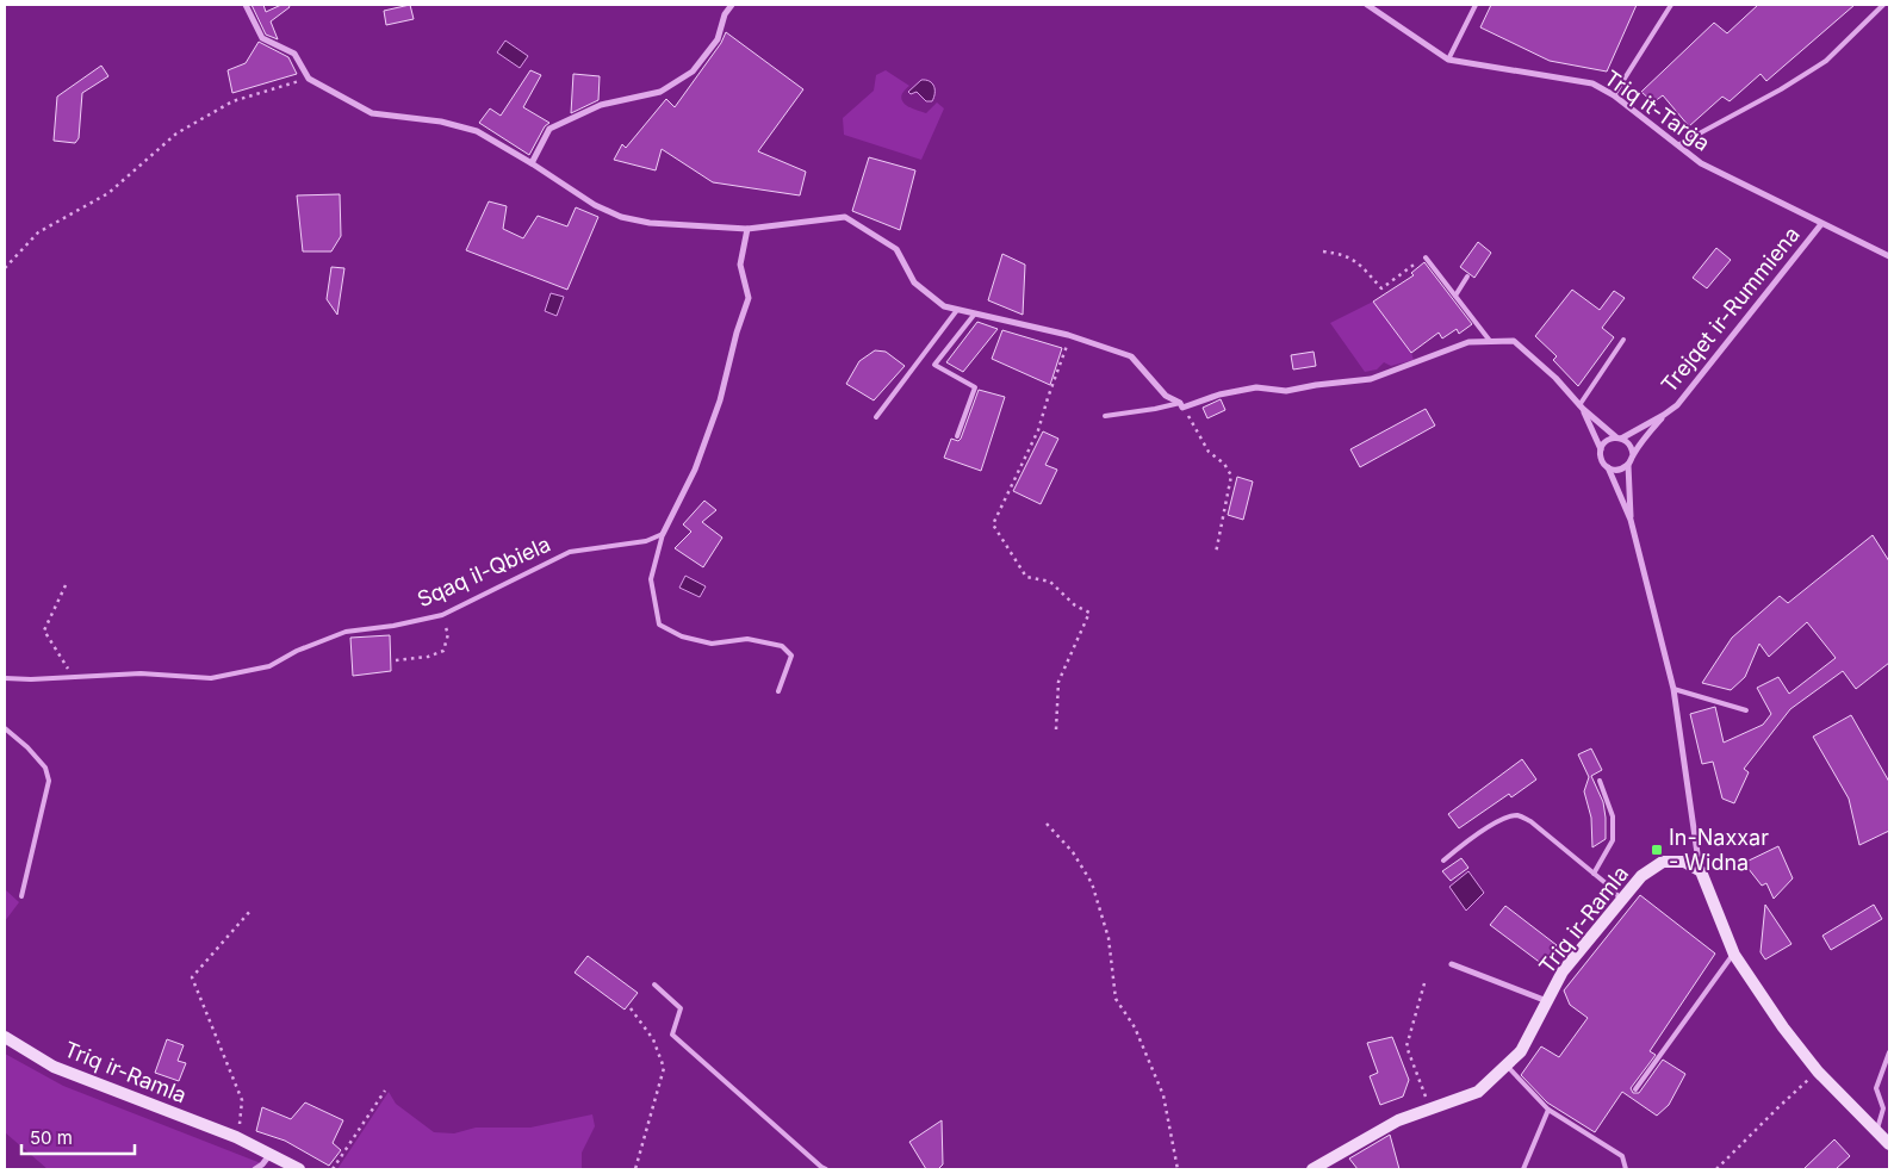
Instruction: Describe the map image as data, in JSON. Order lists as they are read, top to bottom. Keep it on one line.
{"streets":{"main road":["Triq ir-Ramla"],"street":["Triq it-Tarġa","Trejqet ir-Rummiena"],"lane":["Sqaq il-Qbiela"]},"crossings":[["Triq it-Tarġa","Trejqet ir-Rummiena"]],"places":{"transit":["In-Naxxar - Widna"]},"scale_bar":"50 m"}
